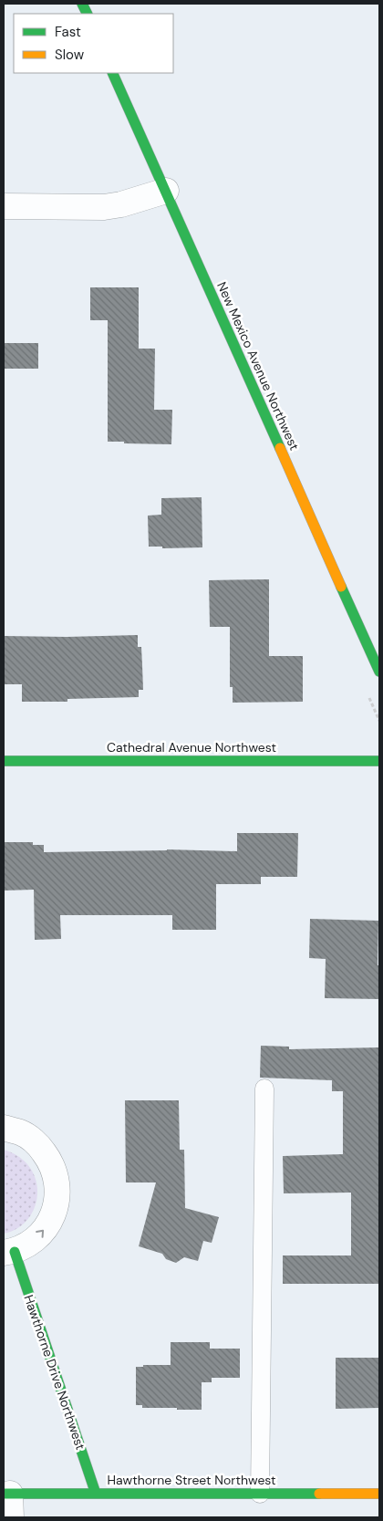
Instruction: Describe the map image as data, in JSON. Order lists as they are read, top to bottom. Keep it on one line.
{"streets":{"street":["New Mexico Avenue Northwest","Cathedral Avenue Northwest","Hawthorne Drive Northwest","Hawthorne Street Northwest"]},"crossings":[["Hawthorne Drive Northwest","Hawthorne Street Northwest"]],"legend":["Fast","Slow"]}
